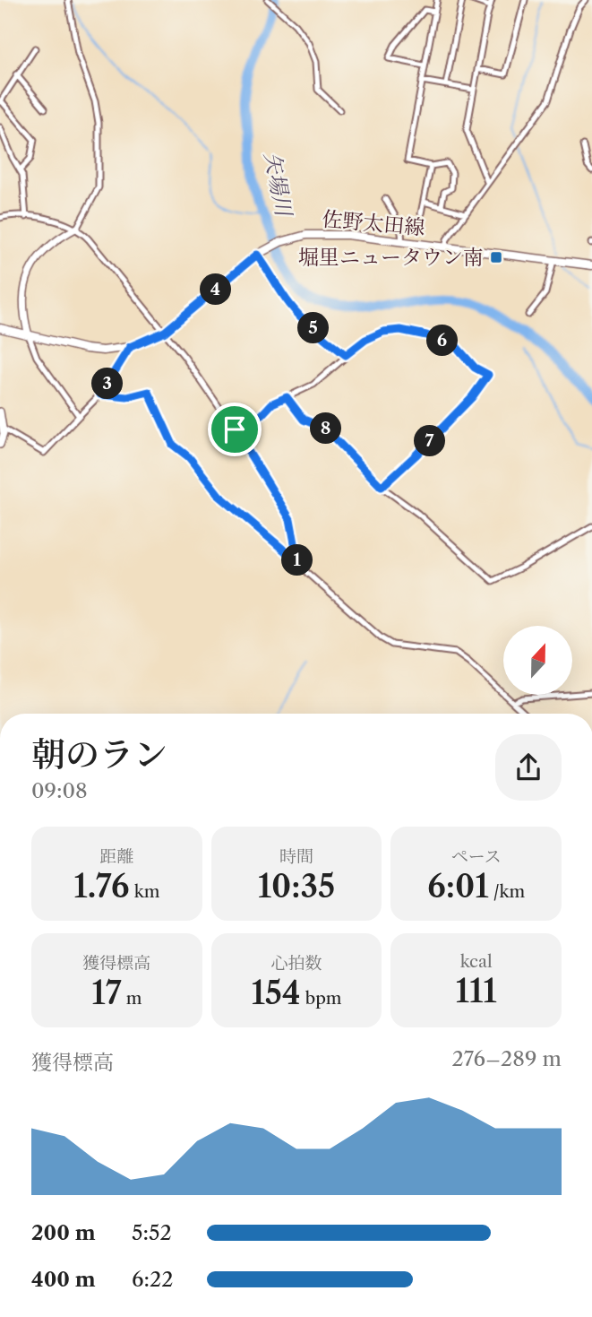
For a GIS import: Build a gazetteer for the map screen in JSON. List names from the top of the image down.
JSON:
{
  "streets": {
    "main road": ["佐野太田線"]
  },
  "water": ["矢場川"],
  "places": {
    "transit": ["堀里ニュータウン南"]
  },
  "north": "top",
  "page": {
    "pins": [
      "4",
      "5",
      "6",
      "3",
      "8",
      "7",
      "1"
    ],
    "heading": ["朝のラン", "09:08"],
    "stats": [
      ["距離", "1.76 km"],
      ["時間", "10:35"],
      ["ペース", "6:01 /km"],
      ["獲得標高", "17 m"],
      ["心拍数", "154 bpm"],
      ["kcal", "111"]
    ],
    "chart": ["獲得標高", "276–289 m"],
    "list": [
      {
        "name": "200 m",
        "note": "5:52"
      },
      {
        "name": "400 m",
        "note": "6:22"
      }
    ]
  }
}
